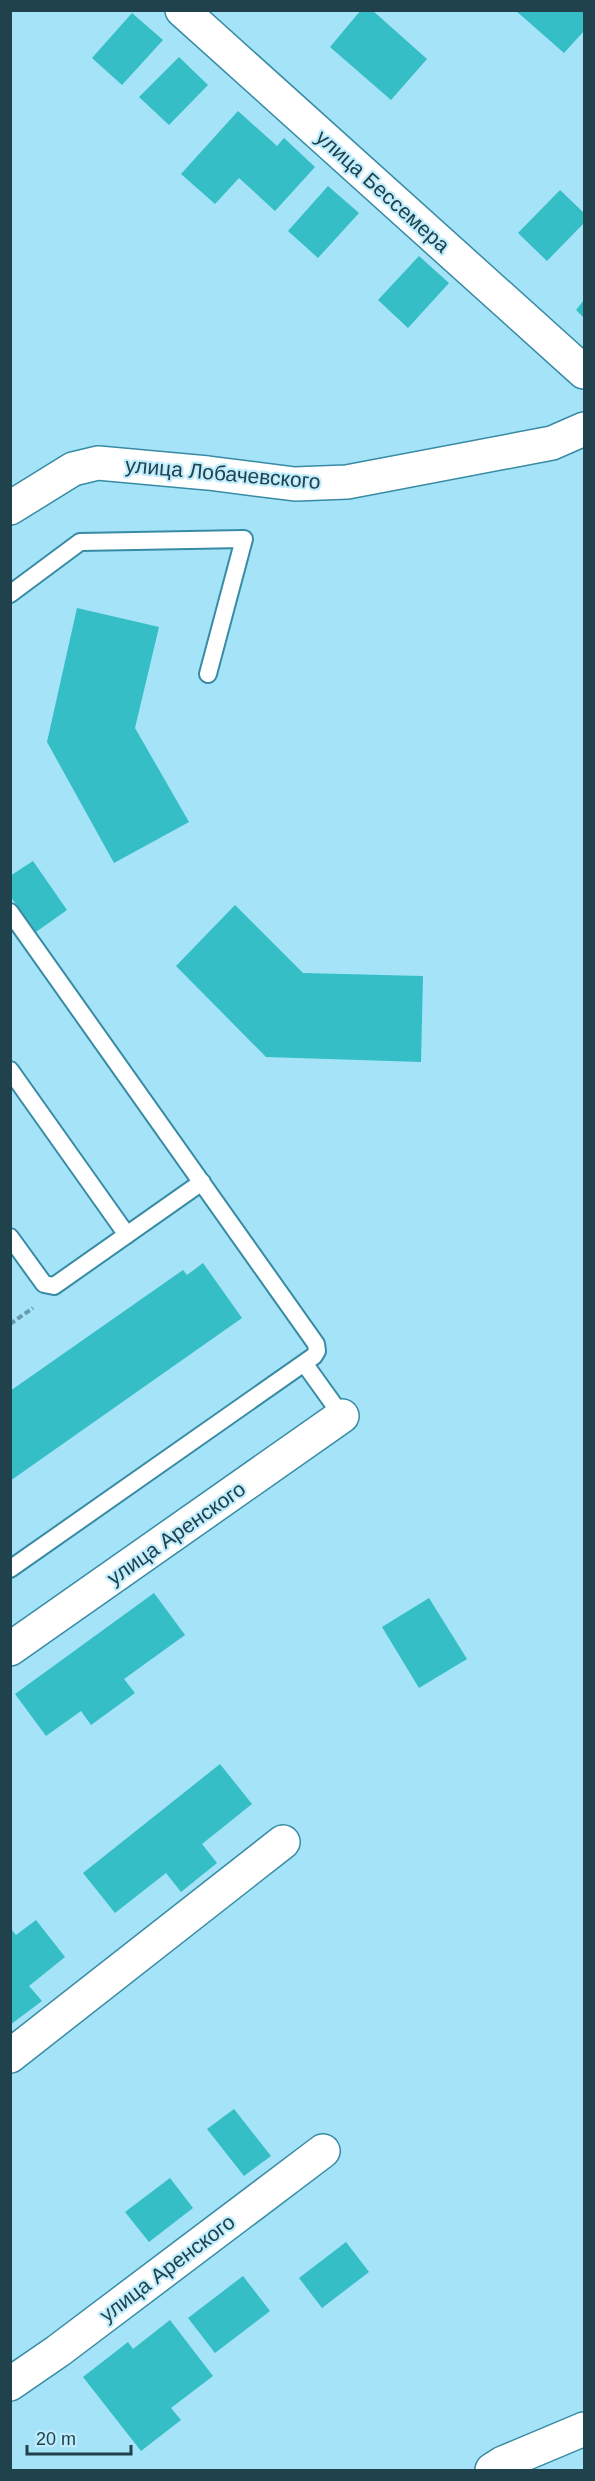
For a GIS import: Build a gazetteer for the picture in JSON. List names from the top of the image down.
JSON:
{
  "streets": {
    "street": ["улица Бессемера", "улица Лобачевского", "улица Аренского"]
  },
  "scale_bar": "20 m"
}
